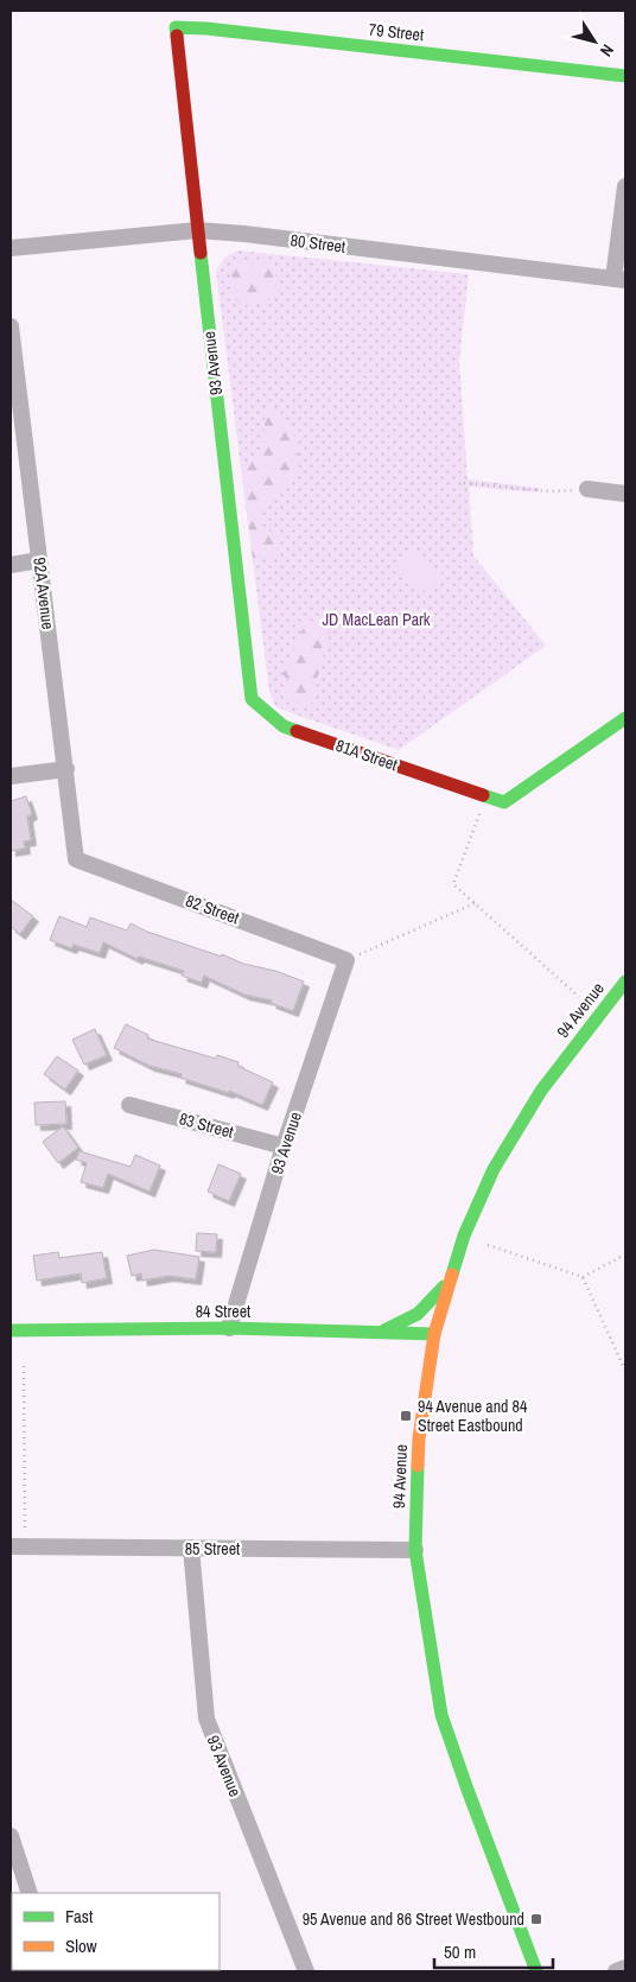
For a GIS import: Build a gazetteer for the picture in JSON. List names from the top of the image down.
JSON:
{
  "streets": {
    "street": [
      "79 Street",
      "80 Street",
      "93 Avenue",
      "92A Avenue",
      "81A Street",
      "82 Street",
      "94 Avenue",
      "83 Street",
      "84 Street",
      "85 Street"
    ]
  },
  "crossings": [
    ["79 Street", "93 Avenue"],
    ["80 Street", "93 Avenue"],
    ["93 Avenue", "81A Street"],
    ["93 Avenue", "82 Street"],
    ["93 Avenue", "83 Street"],
    ["93 Avenue", "84 Street"],
    ["93 Avenue", "85 Street"],
    ["92A Avenue", "82 Street"],
    ["94 Avenue", "84 Street"],
    ["94 Avenue", "85 Street"]
  ],
  "parks": ["JD MacLean Park"],
  "places": {
    "transit": ["94 Avenue and 84 Street Eastbound", "95 Avenue and 86 Street Westbound"]
  },
  "legend": ["Fast", "Slow"],
  "scale_bar": "50 m",
  "north": "bottom right"
}
